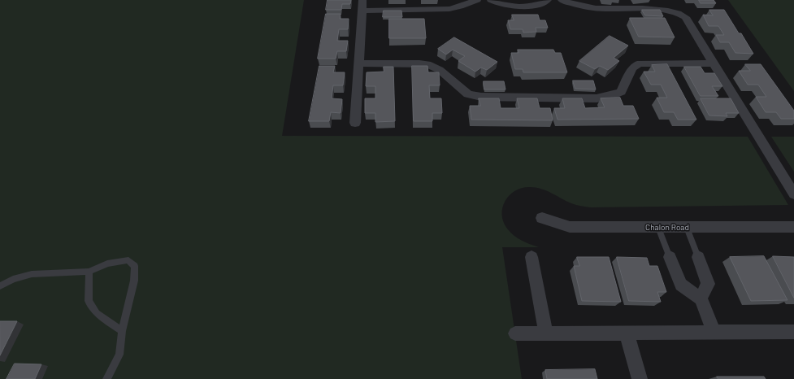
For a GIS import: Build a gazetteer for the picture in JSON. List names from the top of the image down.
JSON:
{
  "streets": {
    "street": ["Chalon Road"]
  }
}
